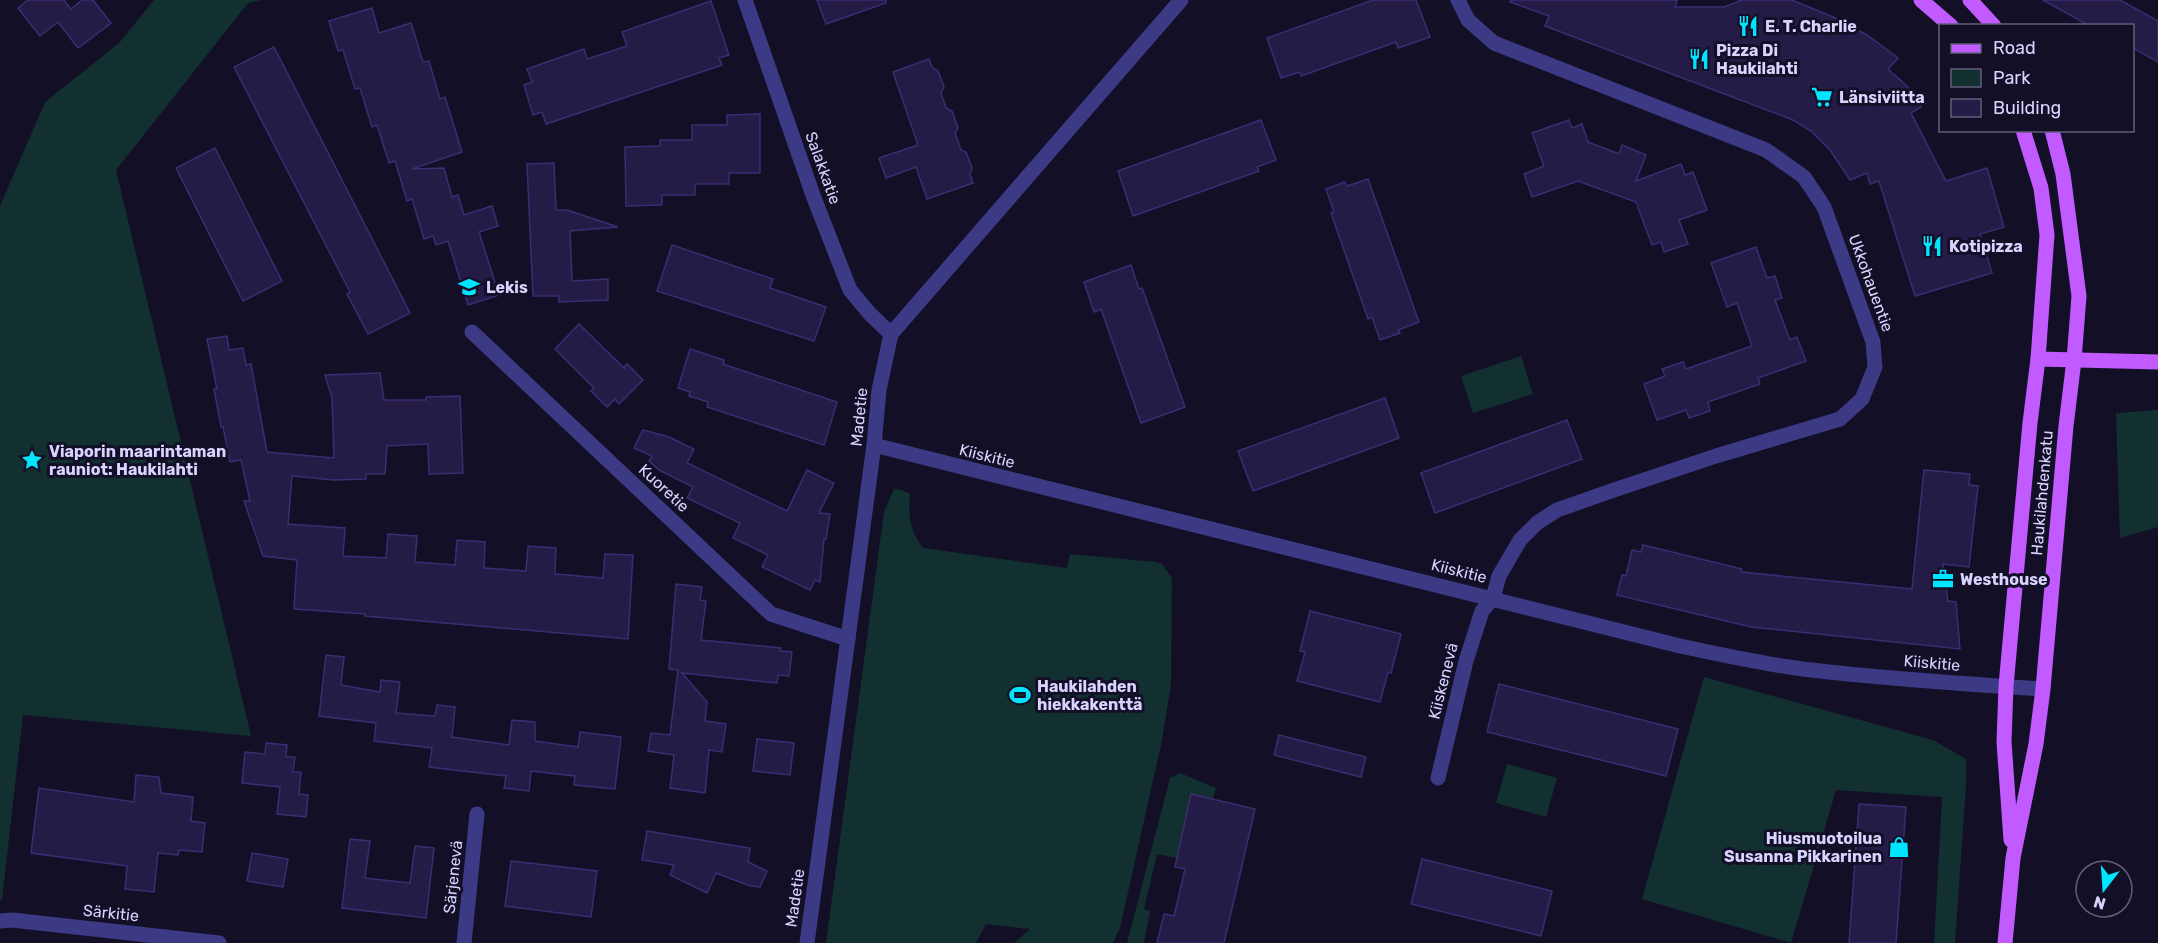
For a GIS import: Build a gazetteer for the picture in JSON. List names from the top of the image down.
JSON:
{
  "streets": {
    "main road": ["Haukilahdenkatu"],
    "street": [
      "Salakkatie",
      "Ukkohauentie",
      "Madetie",
      "Kiiskitie",
      "Kuoretie",
      "Kiiskenevä",
      "Särjenevä",
      "Särkitie"
    ]
  },
  "crossings": [
    ["Salakkatie", "Madetie"],
    ["Ukkohauentie", "Kiiskitie"],
    ["Ukkohauentie", "Kiiskenevä"],
    ["Madetie", "Kiiskitie"],
    ["Madetie", "Kuoretie"],
    ["Kiiskitie", "Haukilahdenkatu"],
    ["Kiiskitie", "Kiiskenevä"]
  ],
  "places": {
    "restaurant": ["E. T. Charlie", "Pizza Di Haukilahti", "Kotipizza"],
    "supermarket": ["Länsiviitta"],
    "school or university": ["Lekis"],
    "place": ["Viaporin maarintaman rauniot: Haukilahti"],
    "office": ["Westhouse"],
    "sports": ["Haukilahden hiekkakenttä"],
    "shop": ["Hiusmuotoilua Susanna Pikkarinen"]
  },
  "legend": ["Road", "Park", "Building"],
  "north": "bottom"
}
